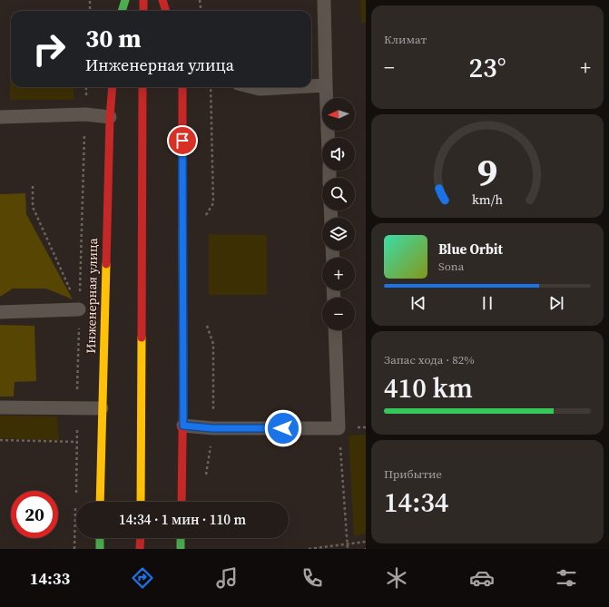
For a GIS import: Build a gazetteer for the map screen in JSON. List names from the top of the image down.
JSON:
{
  "streets": {
    "street": ["Инженерная улица"]
  },
  "north": "left",
  "page": {
    "tile": [
      "Климат",
      ["Запас хода · 82%", "410 km"],
      ["Прибытие", "14:34"]
    ],
    "turn": ["30 m", "Инженерная улица"],
    "heat": ["−", "23°", "+"],
    "map_buttons": ["+", "−"],
    "song": ["Blue Orbit", "Sona"],
    "limit": "20",
    "trip": "14:34 · 1 мин · 110 m",
    "tabs": "14:33",
    "gauge": ["9", "km/h"]
  }
}
